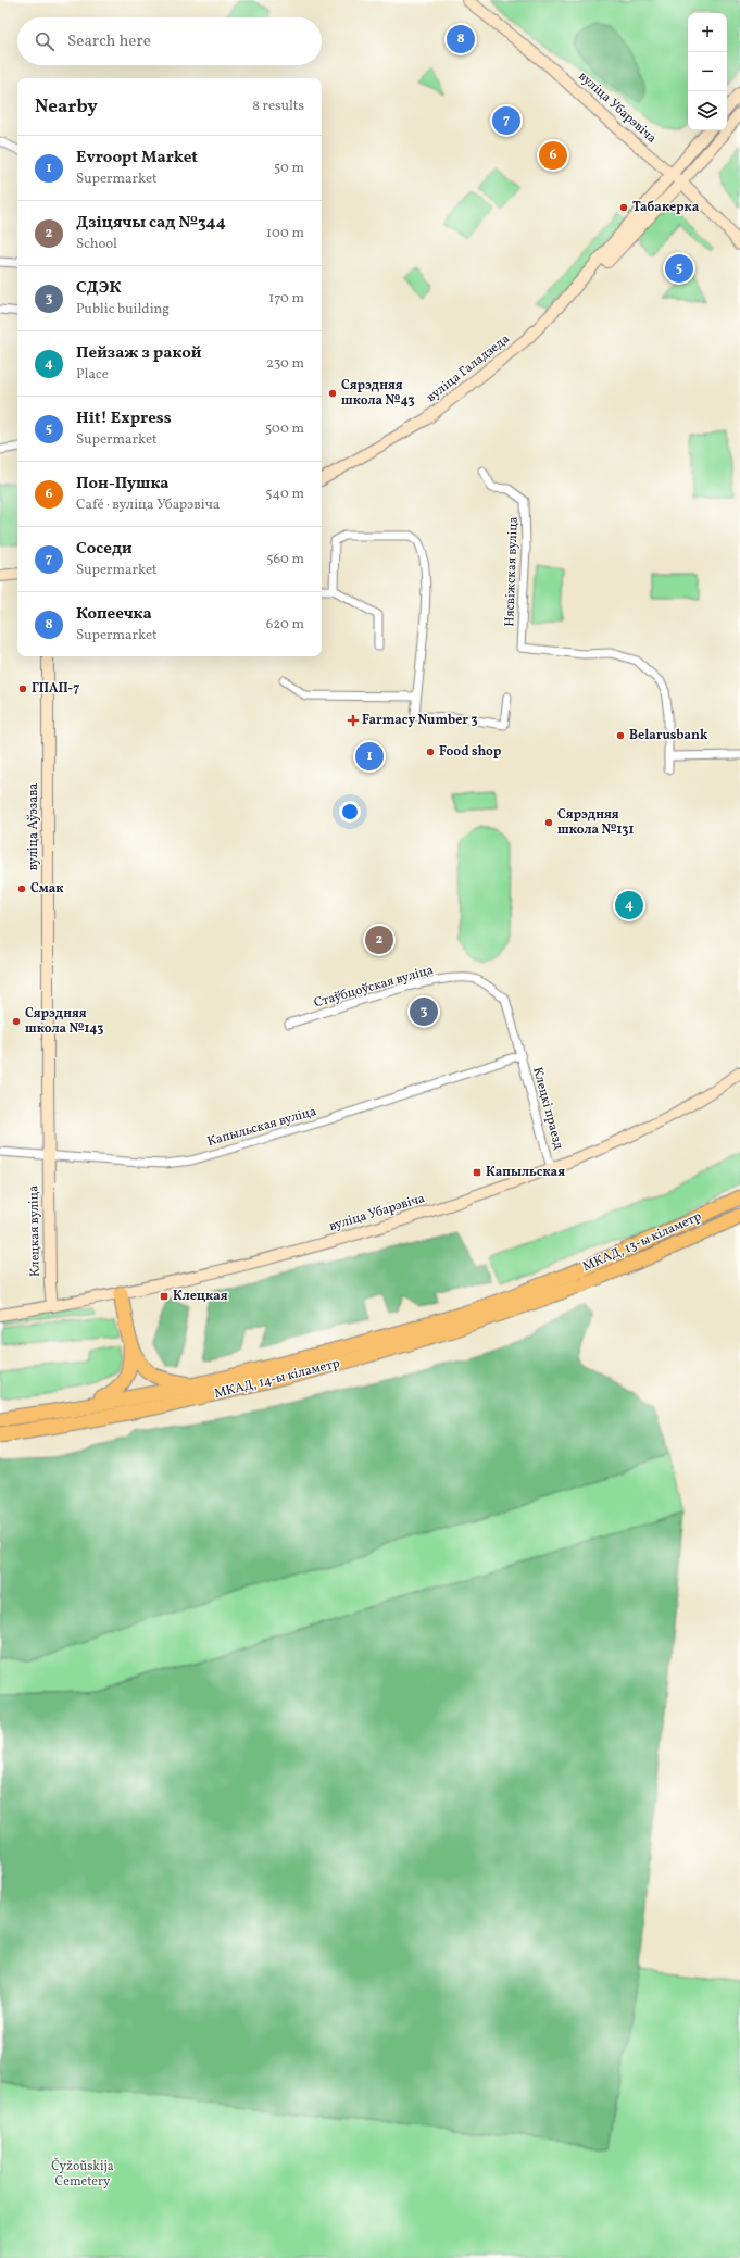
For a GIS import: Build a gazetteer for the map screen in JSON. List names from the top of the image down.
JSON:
{
  "streets": {
    "highway": ["МКАД, 13-ы кіламетр", "МКАД, 14-ы кіламетр"],
    "main road": [
      "вуліца Убарэвіча",
      "вуліца Галадзеда",
      "вуліца Аўэзава",
      "Клецкая вуліца"
    ],
    "street": [
      "Нясвіжская вуліца",
      "Стаўбцоўская вуліца",
      "Клецкі праезд",
      "Капыльская вуліца"
    ]
  },
  "crossings": [
    ["вуліца Убарэвіча", "вуліца Галадзеда"],
    ["вуліца Убарэвіча", "Клецкі праезд"],
    ["вуліца Убарэвіча", "Клецкая вуліца"],
    ["вуліца Аўэзава", "Капыльская вуліца"],
    ["вуліца Аўэзава", "Клецкая вуліца"],
    ["Стаўбцоўская вуліца", "Клецкі праезд"],
    ["Стаўбцоўская вуліца", "Капыльская вуліца"],
    ["Клецкі праезд", "Капыльская вуліца"],
    ["Капыльская вуліца", "Клецкая вуліца"],
    ["МКАД, 13-ы кіламетр", "МКАД, 14-ы кіламетр"]
  ],
  "parks": ["Čyžoŭskija Cemetery"],
  "places": {
    "other": [
      "Табакерка",
      "Сярэдняя школа №43",
      "ГПАП-7",
      "Belarusbank",
      "Food shop",
      "Сярэдняя школа №131",
      "Смак",
      "Сярэдняя школа №143"
    ],
    "health": ["Farmacy Number 3"],
    "transit": ["Капыльская", "Клецкая"]
  },
  "page": {
    "map_buttons": ["+", "−"],
    "search": "Search here",
    "pins": [
      "8",
      "7",
      "6",
      "5",
      "1",
      "4",
      "2",
      "3"
    ],
    "heading": ["Nearby", "8 results"],
    "list": [
      {
        "mark": "1",
        "name": "Evroopt Market",
        "note": "Supermarket",
        "value": "50 m"
      },
      {
        "mark": "2",
        "name": "Дзіцячы сад №344",
        "note": "School",
        "value": "100 m"
      },
      {
        "mark": "3",
        "name": "СДЭК",
        "note": "Public building",
        "value": "170 m"
      },
      {
        "mark": "4",
        "name": "Пейзаж з ракой",
        "note": "Place",
        "value": "230 m"
      },
      {
        "mark": "5",
        "name": "Hit! Express",
        "note": "Supermarket",
        "value": "500 m"
      },
      {
        "mark": "6",
        "name": "Пон-Пушка",
        "note": "Café · вуліца Убарэвіча",
        "value": "540 m"
      },
      {
        "mark": "7",
        "name": "Соседи",
        "note": "Supermarket",
        "value": "560 m"
      },
      {
        "mark": "8",
        "name": "Копеечка",
        "note": "Supermarket",
        "value": "620 m"
      }
    ]
  }
}
